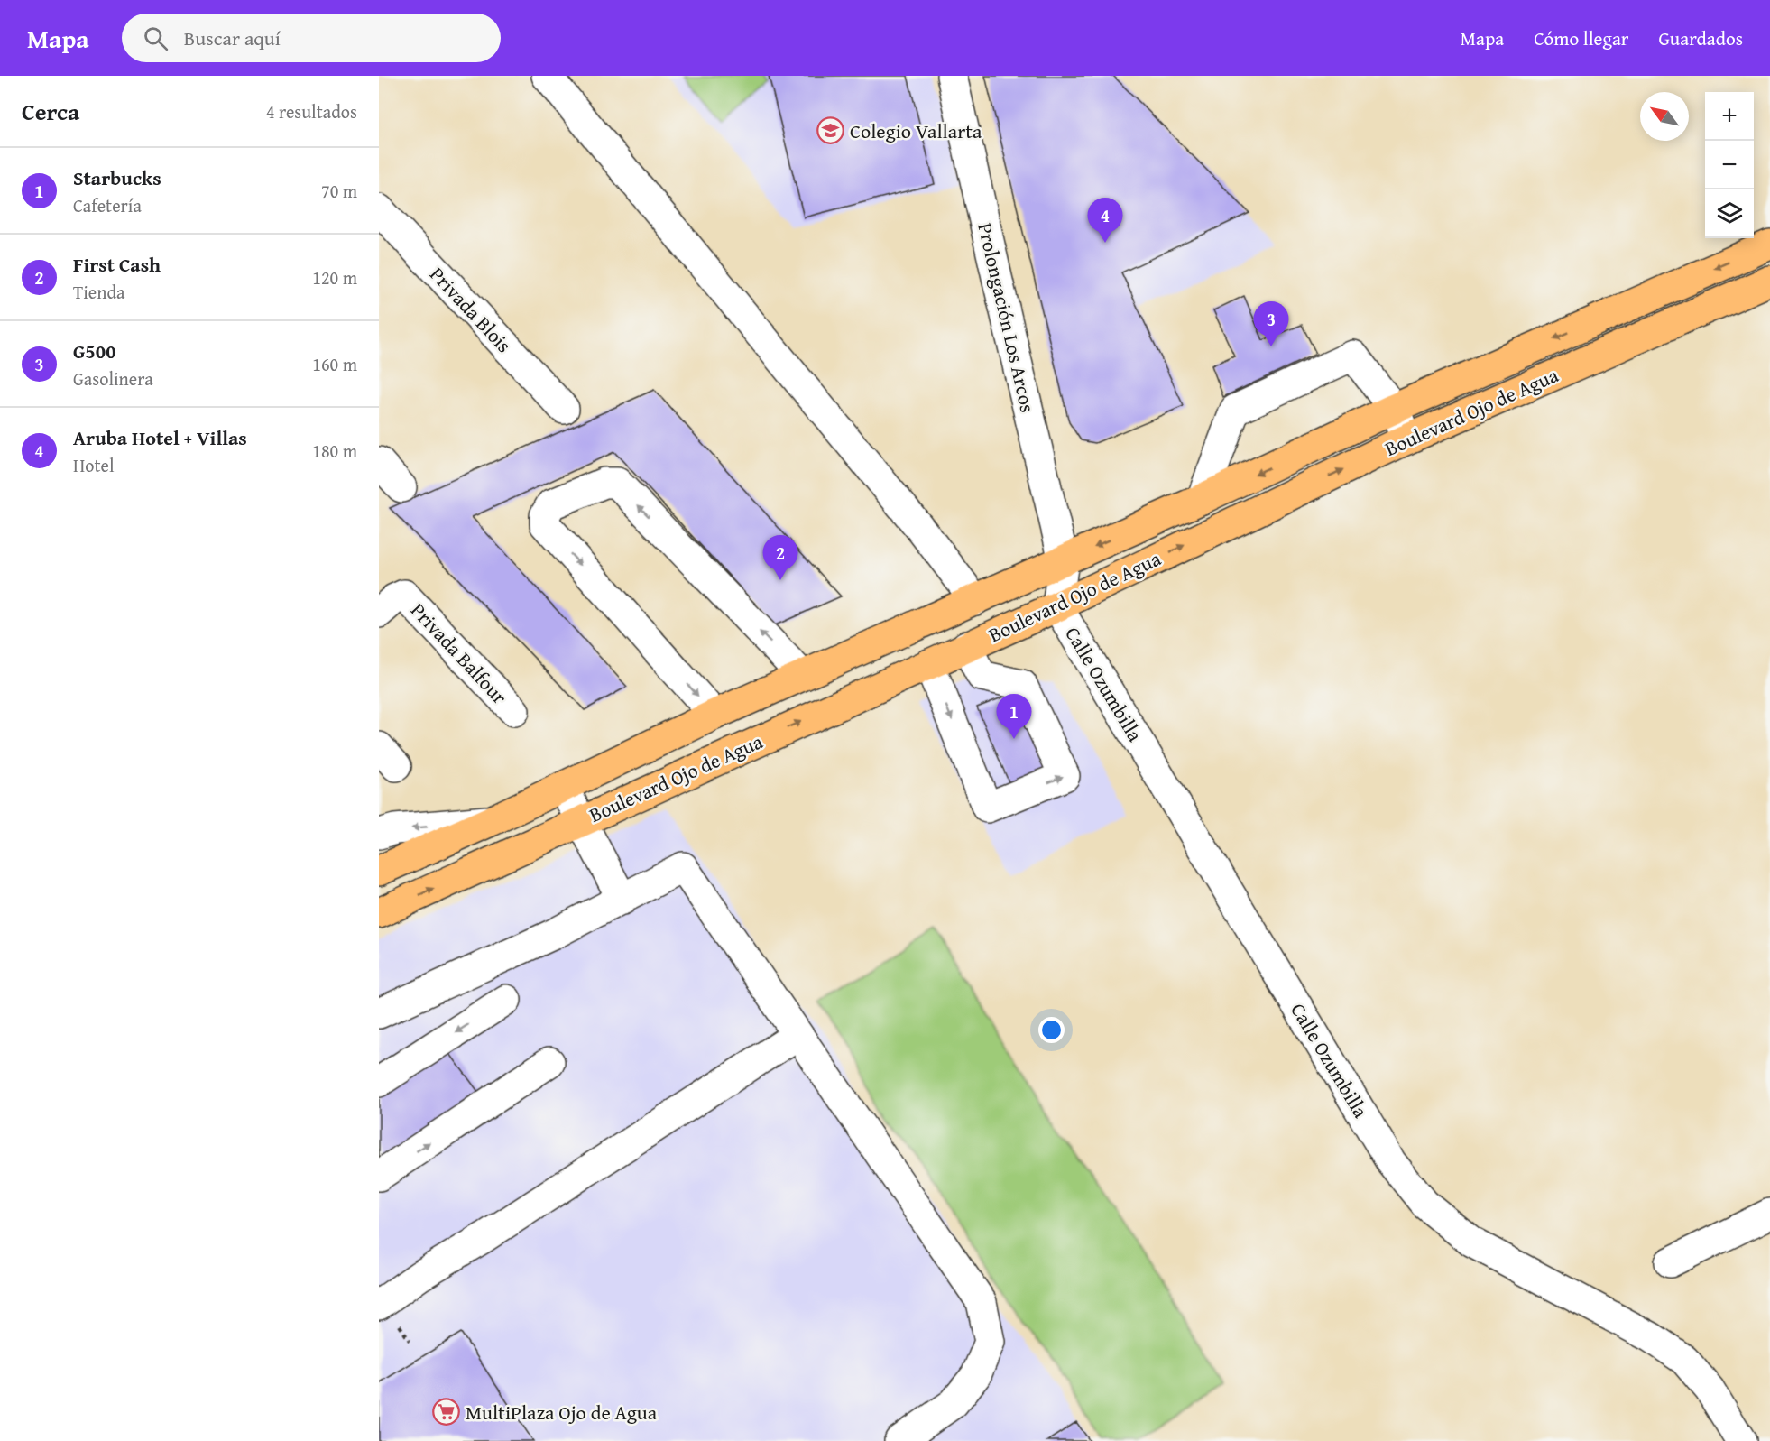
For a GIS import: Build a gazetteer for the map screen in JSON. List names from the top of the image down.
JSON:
{
  "streets": {
    "main road": ["Boulevard Ojo de Agua"],
    "street": [
      "Privada Blois",
      "Prolongación Los Arcos",
      "Privada Balfour",
      "Calle Ozumbilla"
    ]
  },
  "crossings": [
    ["Prolongación Los Arcos", "Boulevard Ojo de Agua"],
    ["Prolongación Los Arcos", "Calle Ozumbilla"],
    ["Boulevard Ojo de Agua", "Calle Ozumbilla"]
  ],
  "places": {
    "school or university": ["Colegio Vallarta"],
    "supermarket": ["MultiPlaza Ojo de Agua"]
  },
  "north": "top left",
  "page": {
    "header": "Mapa",
    "search": "Buscar aquí",
    "nav": ["Mapa", "Cómo llegar", "Guardados"],
    "heading": ["Cerca", "4 resultados"],
    "map_buttons": ["+", "−"],
    "list": [
      {
        "mark": "1",
        "name": "Starbucks",
        "note": "Cafetería",
        "value": "70 m"
      },
      {
        "mark": "2",
        "name": "First Cash",
        "note": "Tienda",
        "value": "120 m"
      },
      {
        "mark": "3",
        "name": "G500",
        "note": "Gasolinera",
        "value": "160 m"
      },
      {
        "mark": "4",
        "name": "Aruba Hotel + Villas",
        "note": "Hotel",
        "value": "180 m"
      }
    ],
    "pins": [
      "4",
      "3",
      "2",
      "1"
    ]
  }
}
